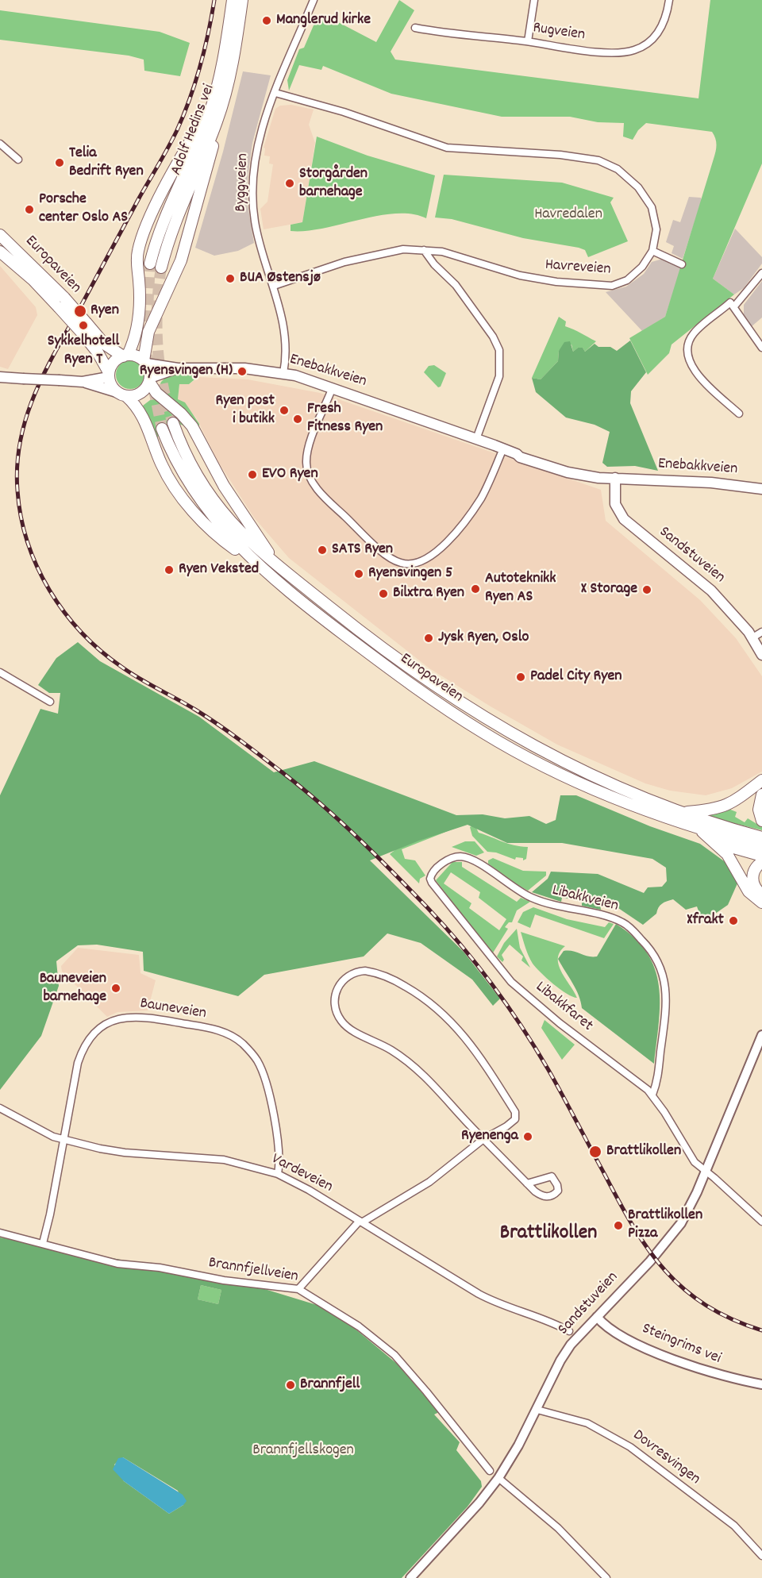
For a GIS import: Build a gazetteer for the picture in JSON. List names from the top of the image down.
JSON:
{
  "streets": {
    "highway": ["Adolf Hedins vei", "Europaveien"],
    "main road": ["Enebakkveien", "Sandstuveien"],
    "street": [
      "Rugveien",
      "Byggveien",
      "Havreveien",
      "Libakkveien",
      "Libakkfaret",
      "Bauneveien",
      "Vardeveien",
      "Brannfjellveien",
      "Steingrims vei",
      "Dovresvingen"
    ]
  },
  "crossings": [
    ["Byggveien", "Havreveien"],
    ["Byggveien", "Enebakkveien"],
    ["Europaveien", "Enebakkveien"],
    ["Enebakkveien", "Sandstuveien"],
    ["Sandstuveien", "Libakkfaret"],
    ["Sandstuveien", "Steingrims vei"],
    ["Sandstuveien", "Dovresvingen"],
    ["Libakkveien", "Libakkfaret"],
    ["Bauneveien", "Vardeveien"],
    ["Bauneveien", "Brannfjellveien"]
  ],
  "districts": ["Brattlikollen"],
  "parks": ["Havredalen", "Brannfjellskogen"],
  "places": [
    "Manglerud kirke",
    "Telia Bedrift Ryen",
    "Storgården barnehage",
    "Porsche center Oslo AS",
    "BUA Østensjø",
    "Ryen",
    "Sykkelhotell Ryen T",
    "Ryensvingen (H)",
    "Ryen post i butikk",
    "Fresh Fitness Ryen",
    "EVO Ryen",
    "SATS Ryen",
    "Ryen Veksted",
    "Ryensvingen 5",
    "Autoteknikk Ryen AS",
    "X Storage",
    "Bilxtra Ryen",
    "Jysk Ryen, Oslo",
    "Padel City Ryen",
    "Xfrakt",
    "Bauneveien barnehage",
    "Ryenenga",
    "Brattlikollen",
    "Brattlikollen Pizza",
    "Brannfjell"
  ]
}
